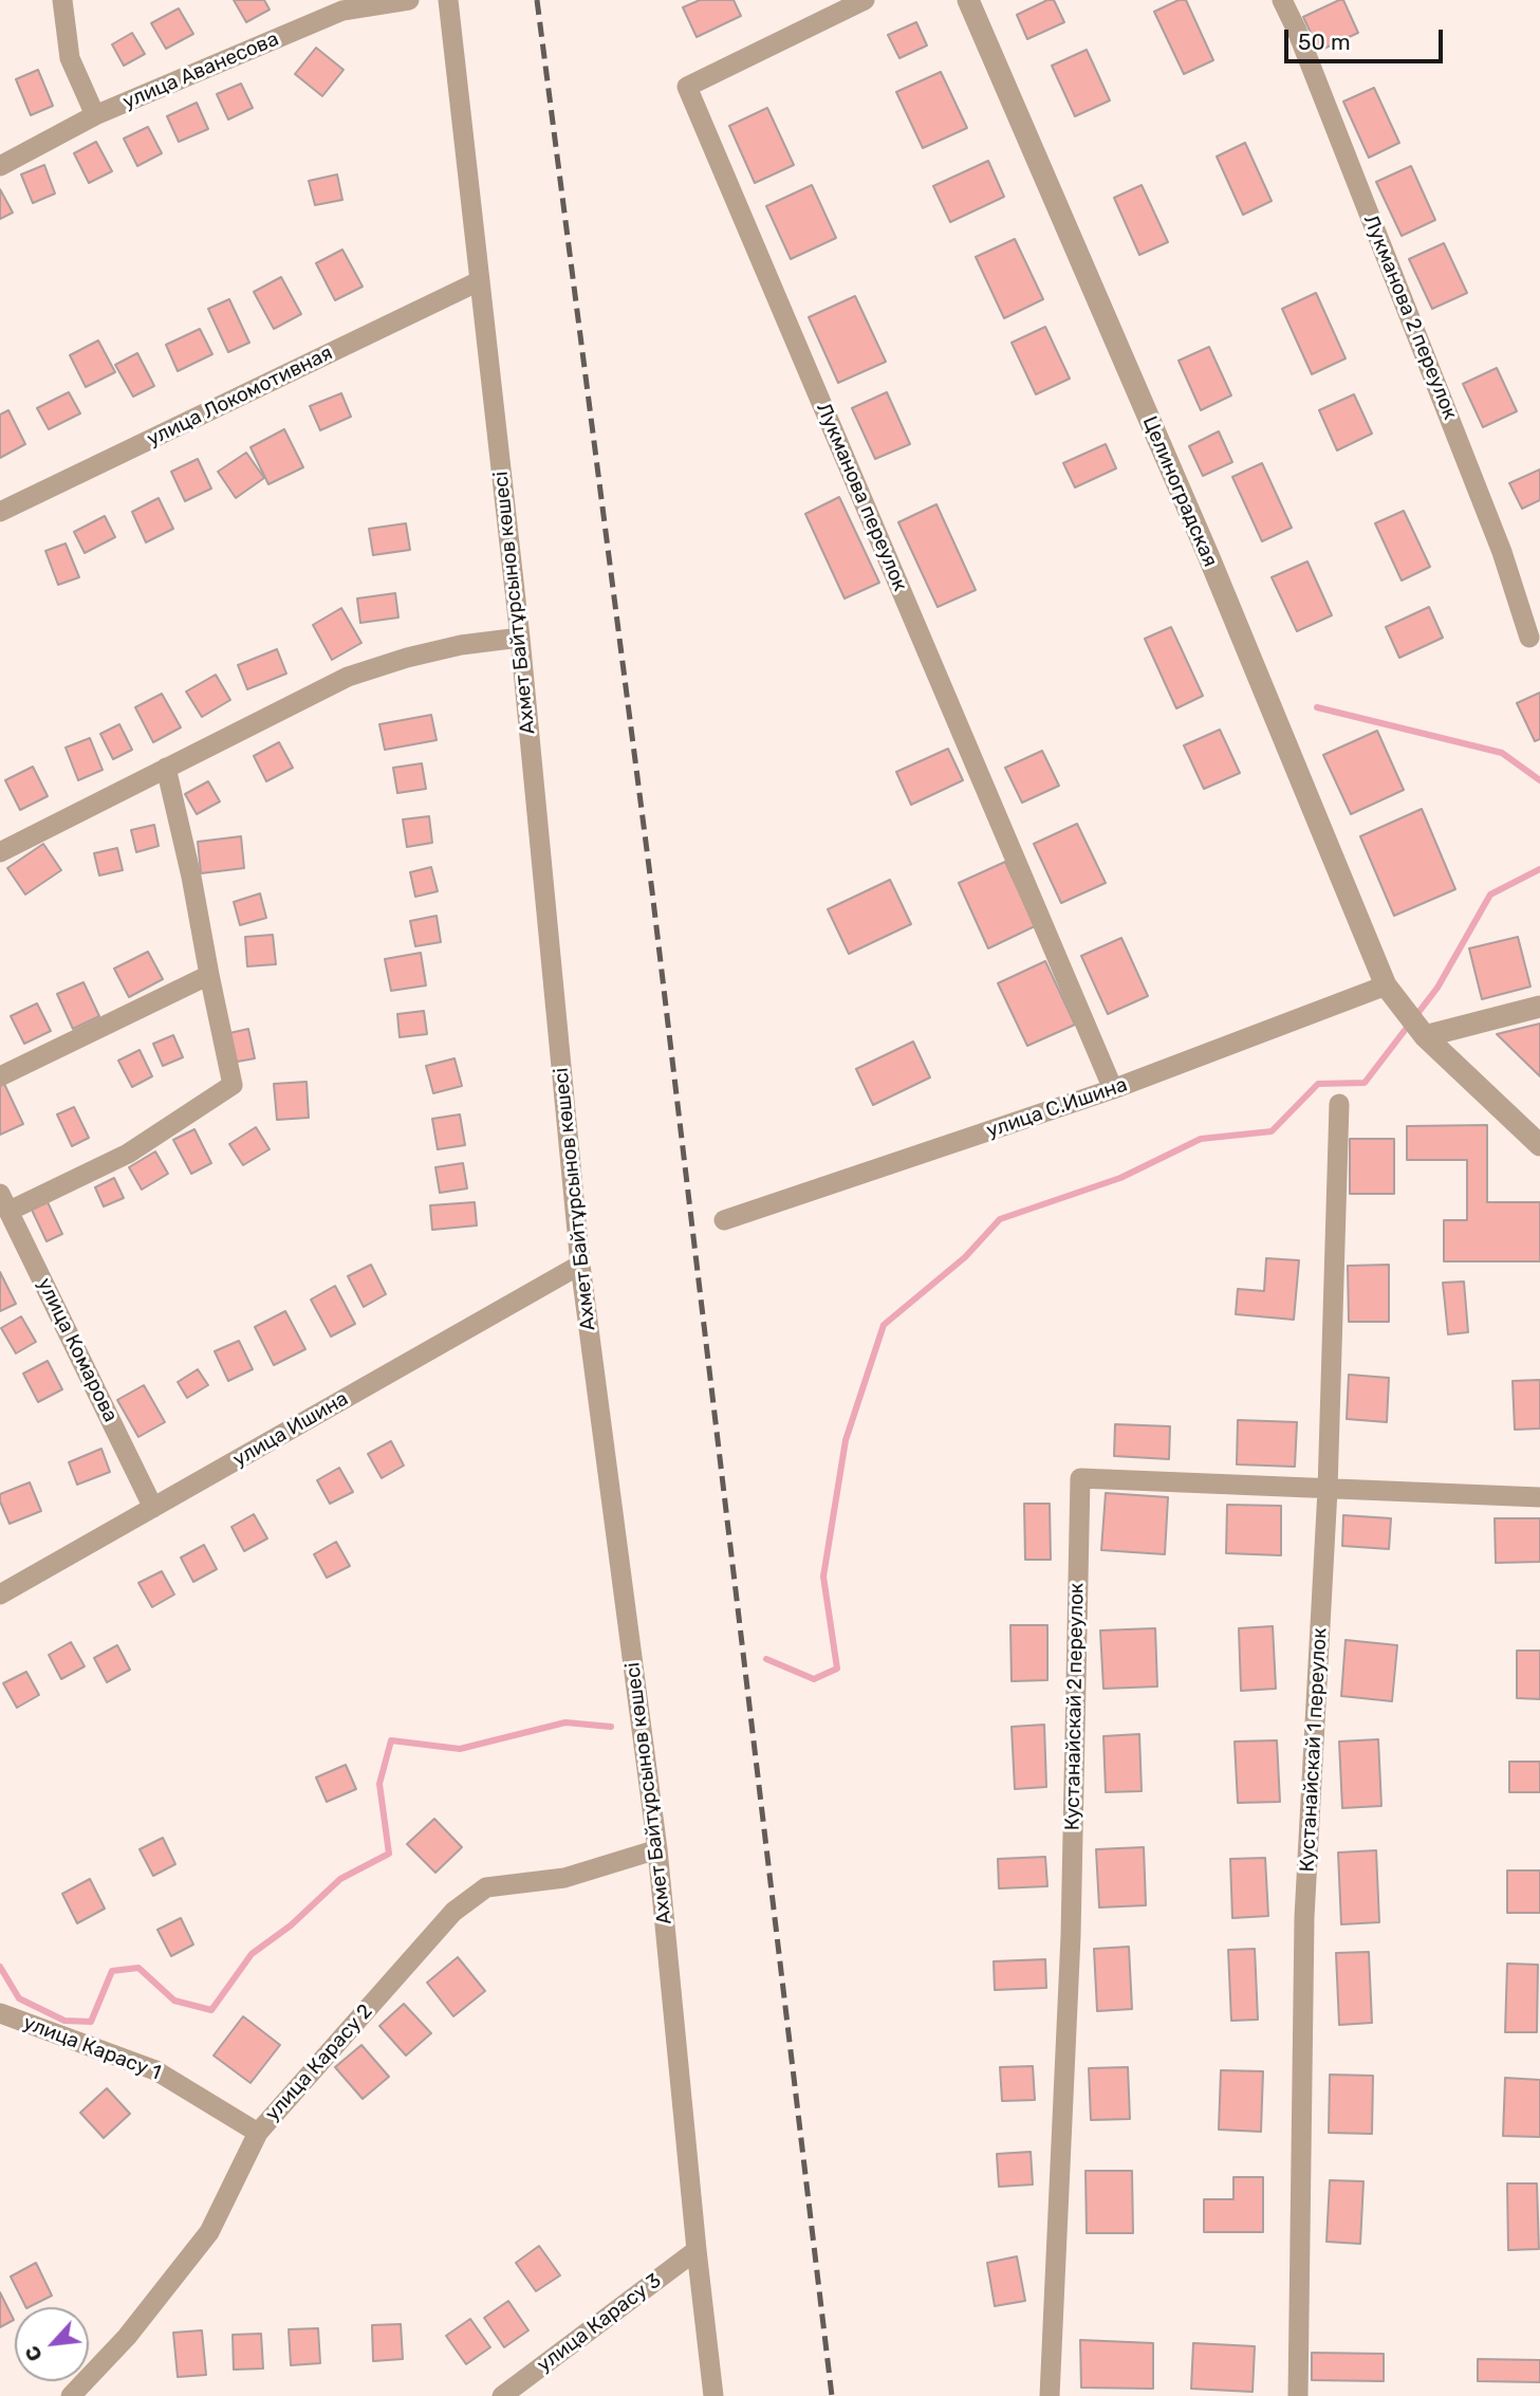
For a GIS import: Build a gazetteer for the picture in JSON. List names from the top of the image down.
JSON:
{
  "streets": {
    "street": [
      "улица Аванесова",
      "Лукманова 2 переулок",
      "улица Локомотивная",
      "Целиноградская",
      "Лукманова переулок",
      "Ахмет Байтұрсынов көшесі",
      "улица С.Ишина",
      "улица Комарова",
      "улица Ишина",
      "Кустанайскай 2 переулок",
      "Кустанайскай 1 переулок",
      "улица Карасу 1",
      "улица Карасу 2",
      "улица Карасу 3"
    ]
  },
  "crossings": [
    ["улица Локомотивная", "Ахмет Байтұрсынов көшесі"],
    ["Целиноградская", "улица С.Ишина"],
    ["Лукманова переулок", "улица С.Ишина"],
    ["Ахмет Байтұрсынов көшесі", "улица Ишина"],
    ["Ахмет Байтұрсынов көшесі", "улица Карасу 2"],
    ["Ахмет Байтұрсынов көшесі", "улица Карасу 3"],
    ["улица Комарова", "улица Ишина"],
    ["Кустанайскай 2 переулок", "Кустанайскай 1 переулок"],
    ["улица Карасу 1", "улица Карасу 2"]
  ],
  "scale_bar": "50 m",
  "north": "bottom left"
}
